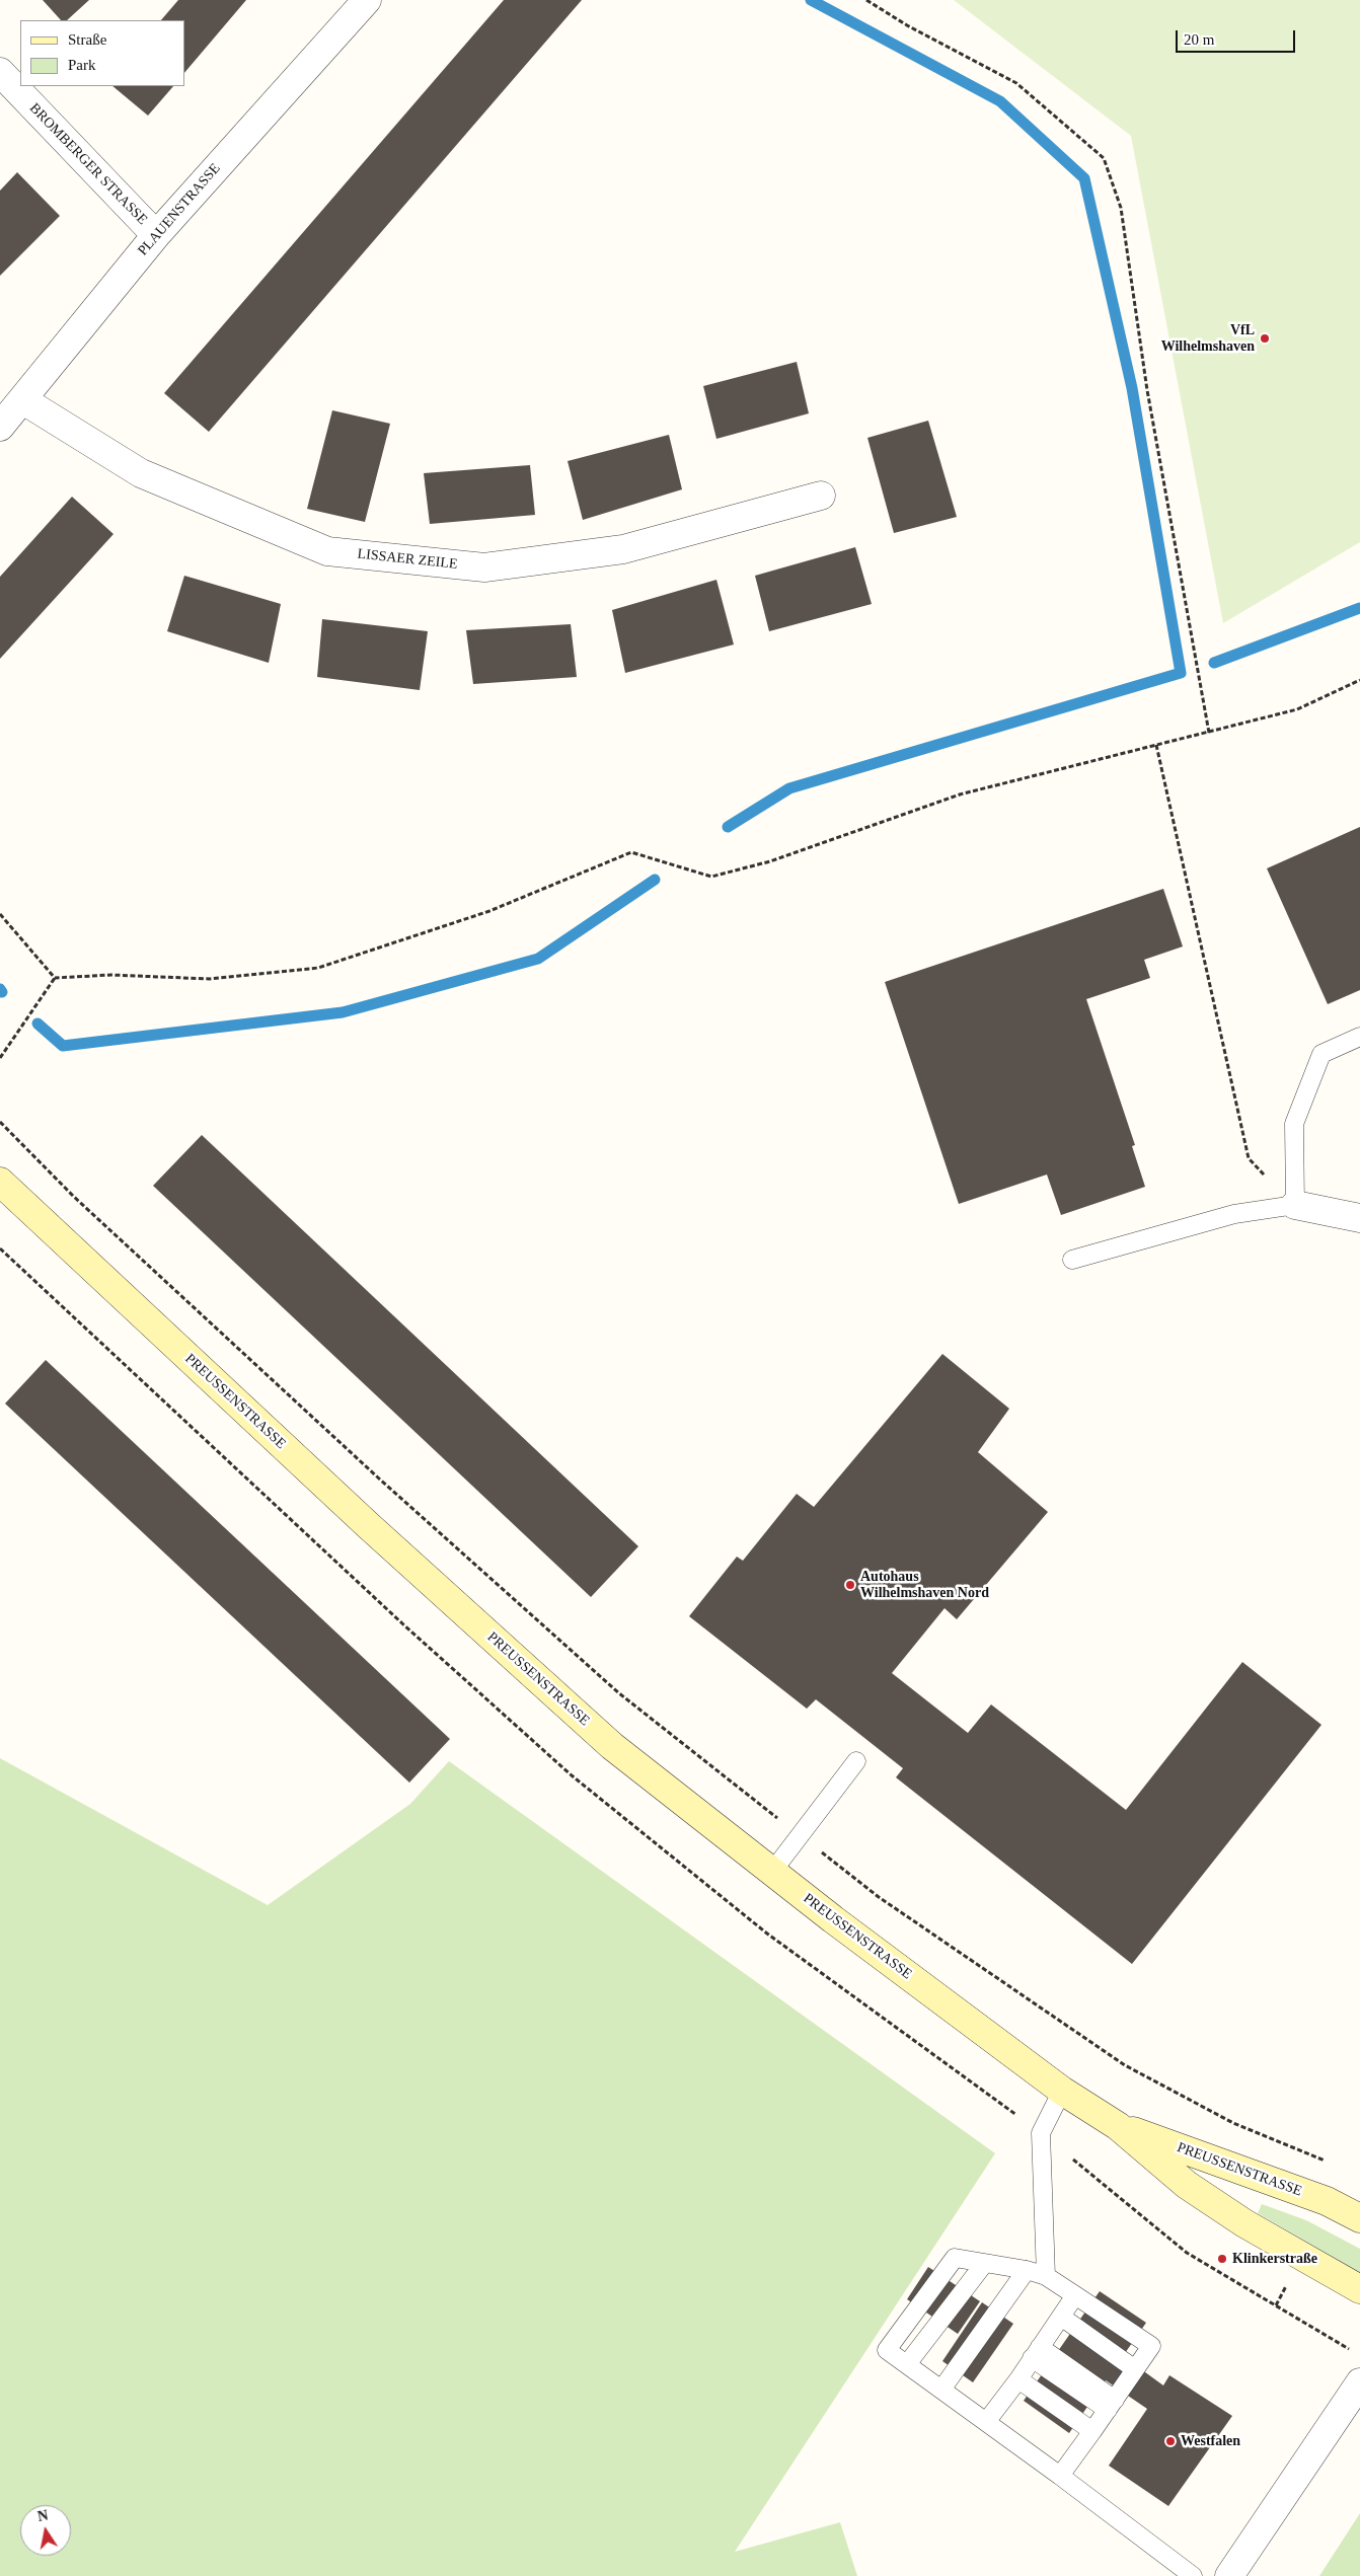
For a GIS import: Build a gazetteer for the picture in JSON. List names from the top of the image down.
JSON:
{
  "streets": {
    "main road": ["PREUSSENSTRASSE"],
    "street": ["BROMBERGER STRASSE", "PLAUENSTRASSE", "LISSAER ZEILE"]
  },
  "crossings": [
    ["BROMBERGER STRASSE", "PLAUENSTRASSE"],
    ["PLAUENSTRASSE", "LISSAER ZEILE"]
  ],
  "places": [
    "VfL Wilhelmshaven",
    "Autohaus Wilhelmshaven Nord",
    "Klinkerstraße",
    "Westfalen"
  ],
  "legend": ["Straße", "Park"],
  "scale_bar": "20 m",
  "north": "top"
}
